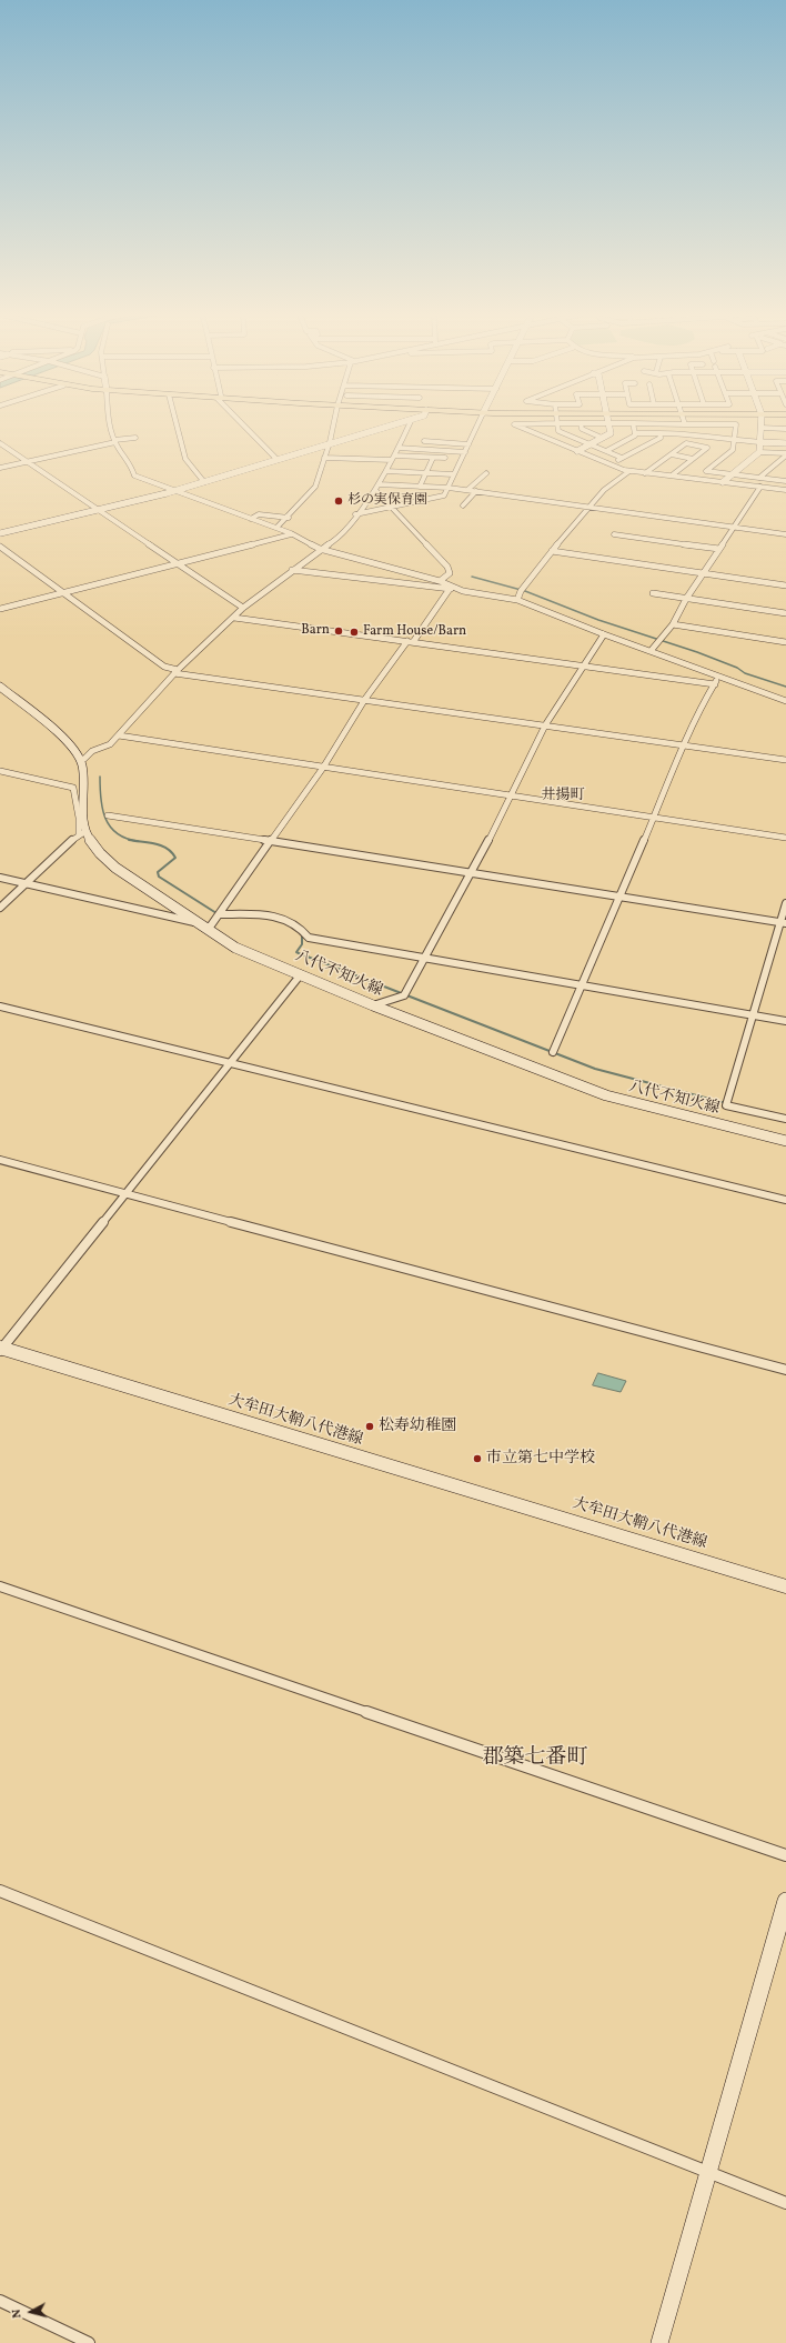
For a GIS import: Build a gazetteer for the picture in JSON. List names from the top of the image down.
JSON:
{
  "streets": {
    "main road": ["八代不知火線", "大牟田大鞘八代港線"]
  },
  "districts": ["井揚町", "郡築七番町"],
  "places": [
    "杉の実保育園",
    "Barn",
    "Farm House/Barn",
    "松寿幼稚園",
    "市立第七中学校"
  ],
  "north": "left"
}
